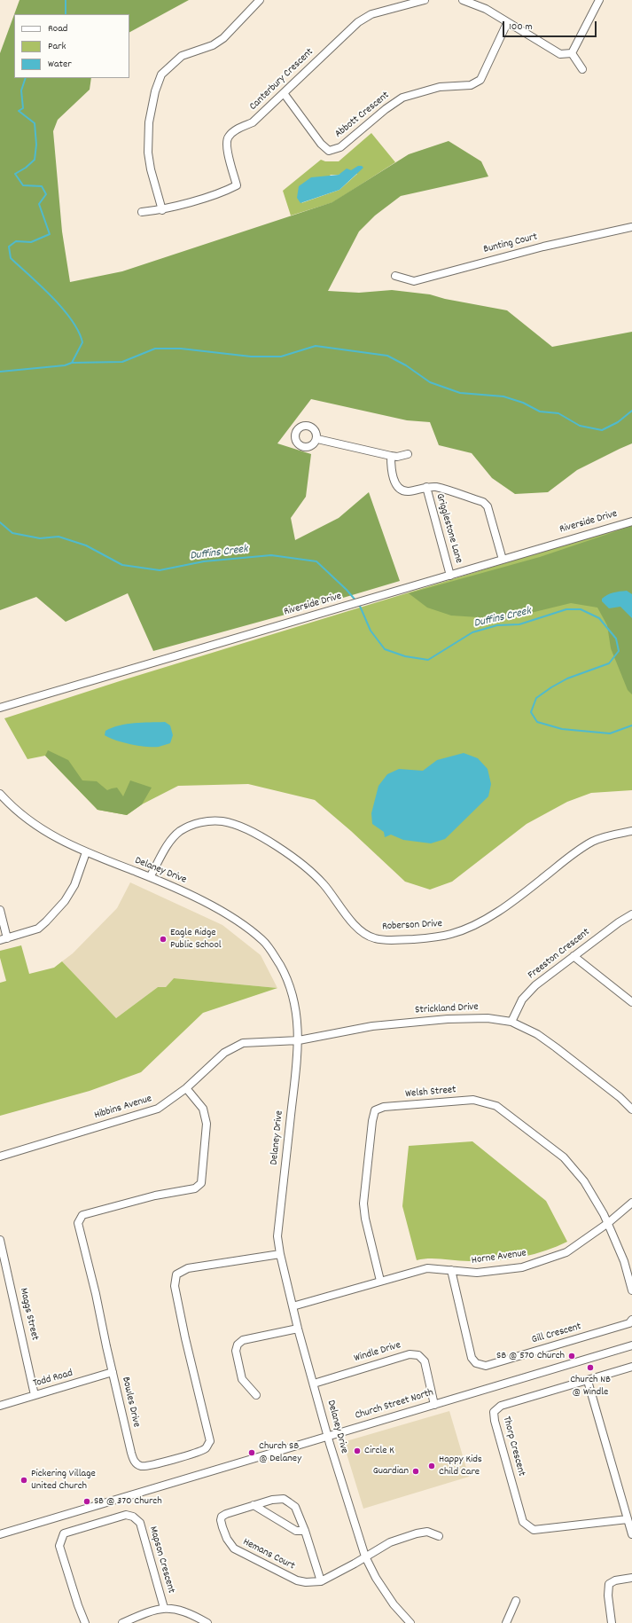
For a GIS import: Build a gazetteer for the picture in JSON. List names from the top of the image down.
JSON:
{
  "streets": {
    "street": [
      "Canterbury Crescent",
      "Abbott Crescent",
      "Bunting Court",
      "Riverside Drive",
      "Grigglestone Lane",
      "Delaney Drive",
      "Roberson Drive",
      "Freeston Crescent",
      "Strickland Drive",
      "Welsh Street",
      "Hibbins Avenue",
      "Horne Avenue",
      "Maggs Street",
      "Gill Crescent",
      "Windle Drive",
      "Todd Road",
      "Bowles Drive",
      "Church Street North",
      "Thorp Crescent",
      "Hemans Court",
      "Mapson Crescent"
    ]
  },
  "crossings": [
    ["Canterbury Crescent", "Abbott Crescent"],
    ["Riverside Drive", "Grigglestone Lane"],
    ["Delaney Drive", "Roberson Drive"],
    ["Delaney Drive", "Strickland Drive"],
    ["Delaney Drive", "Hibbins Avenue"],
    ["Delaney Drive", "Horne Avenue"],
    ["Delaney Drive", "Windle Drive"],
    ["Delaney Drive", "Bowles Drive"],
    ["Delaney Drive", "Church Street North"],
    ["Delaney Drive", "Hemans Court"],
    ["Freeston Crescent", "Strickland Drive"],
    ["Strickland Drive", "Hibbins Avenue"],
    ["Welsh Street", "Horne Avenue"],
    ["Hibbins Avenue", "Bowles Drive"],
    ["Horne Avenue", "Gill Crescent"],
    ["Maggs Street", "Todd Road"],
    ["Windle Drive", "Church Street North"],
    ["Todd Road", "Bowles Drive"]
  ],
  "water": ["Duffins Creek"],
  "places": [
    "Eagle Ridge Public School",
    "SB @ 570 Church",
    "Church NB @ Windle",
    "Circle K",
    "Church SB @ Delaney",
    "Happy Kids Child Care",
    "Guardian",
    "Pickering Village United Church",
    "SB @ 370 Church"
  ],
  "legend": ["Road", "Park", "Water"],
  "scale_bar": "100 m"
}
